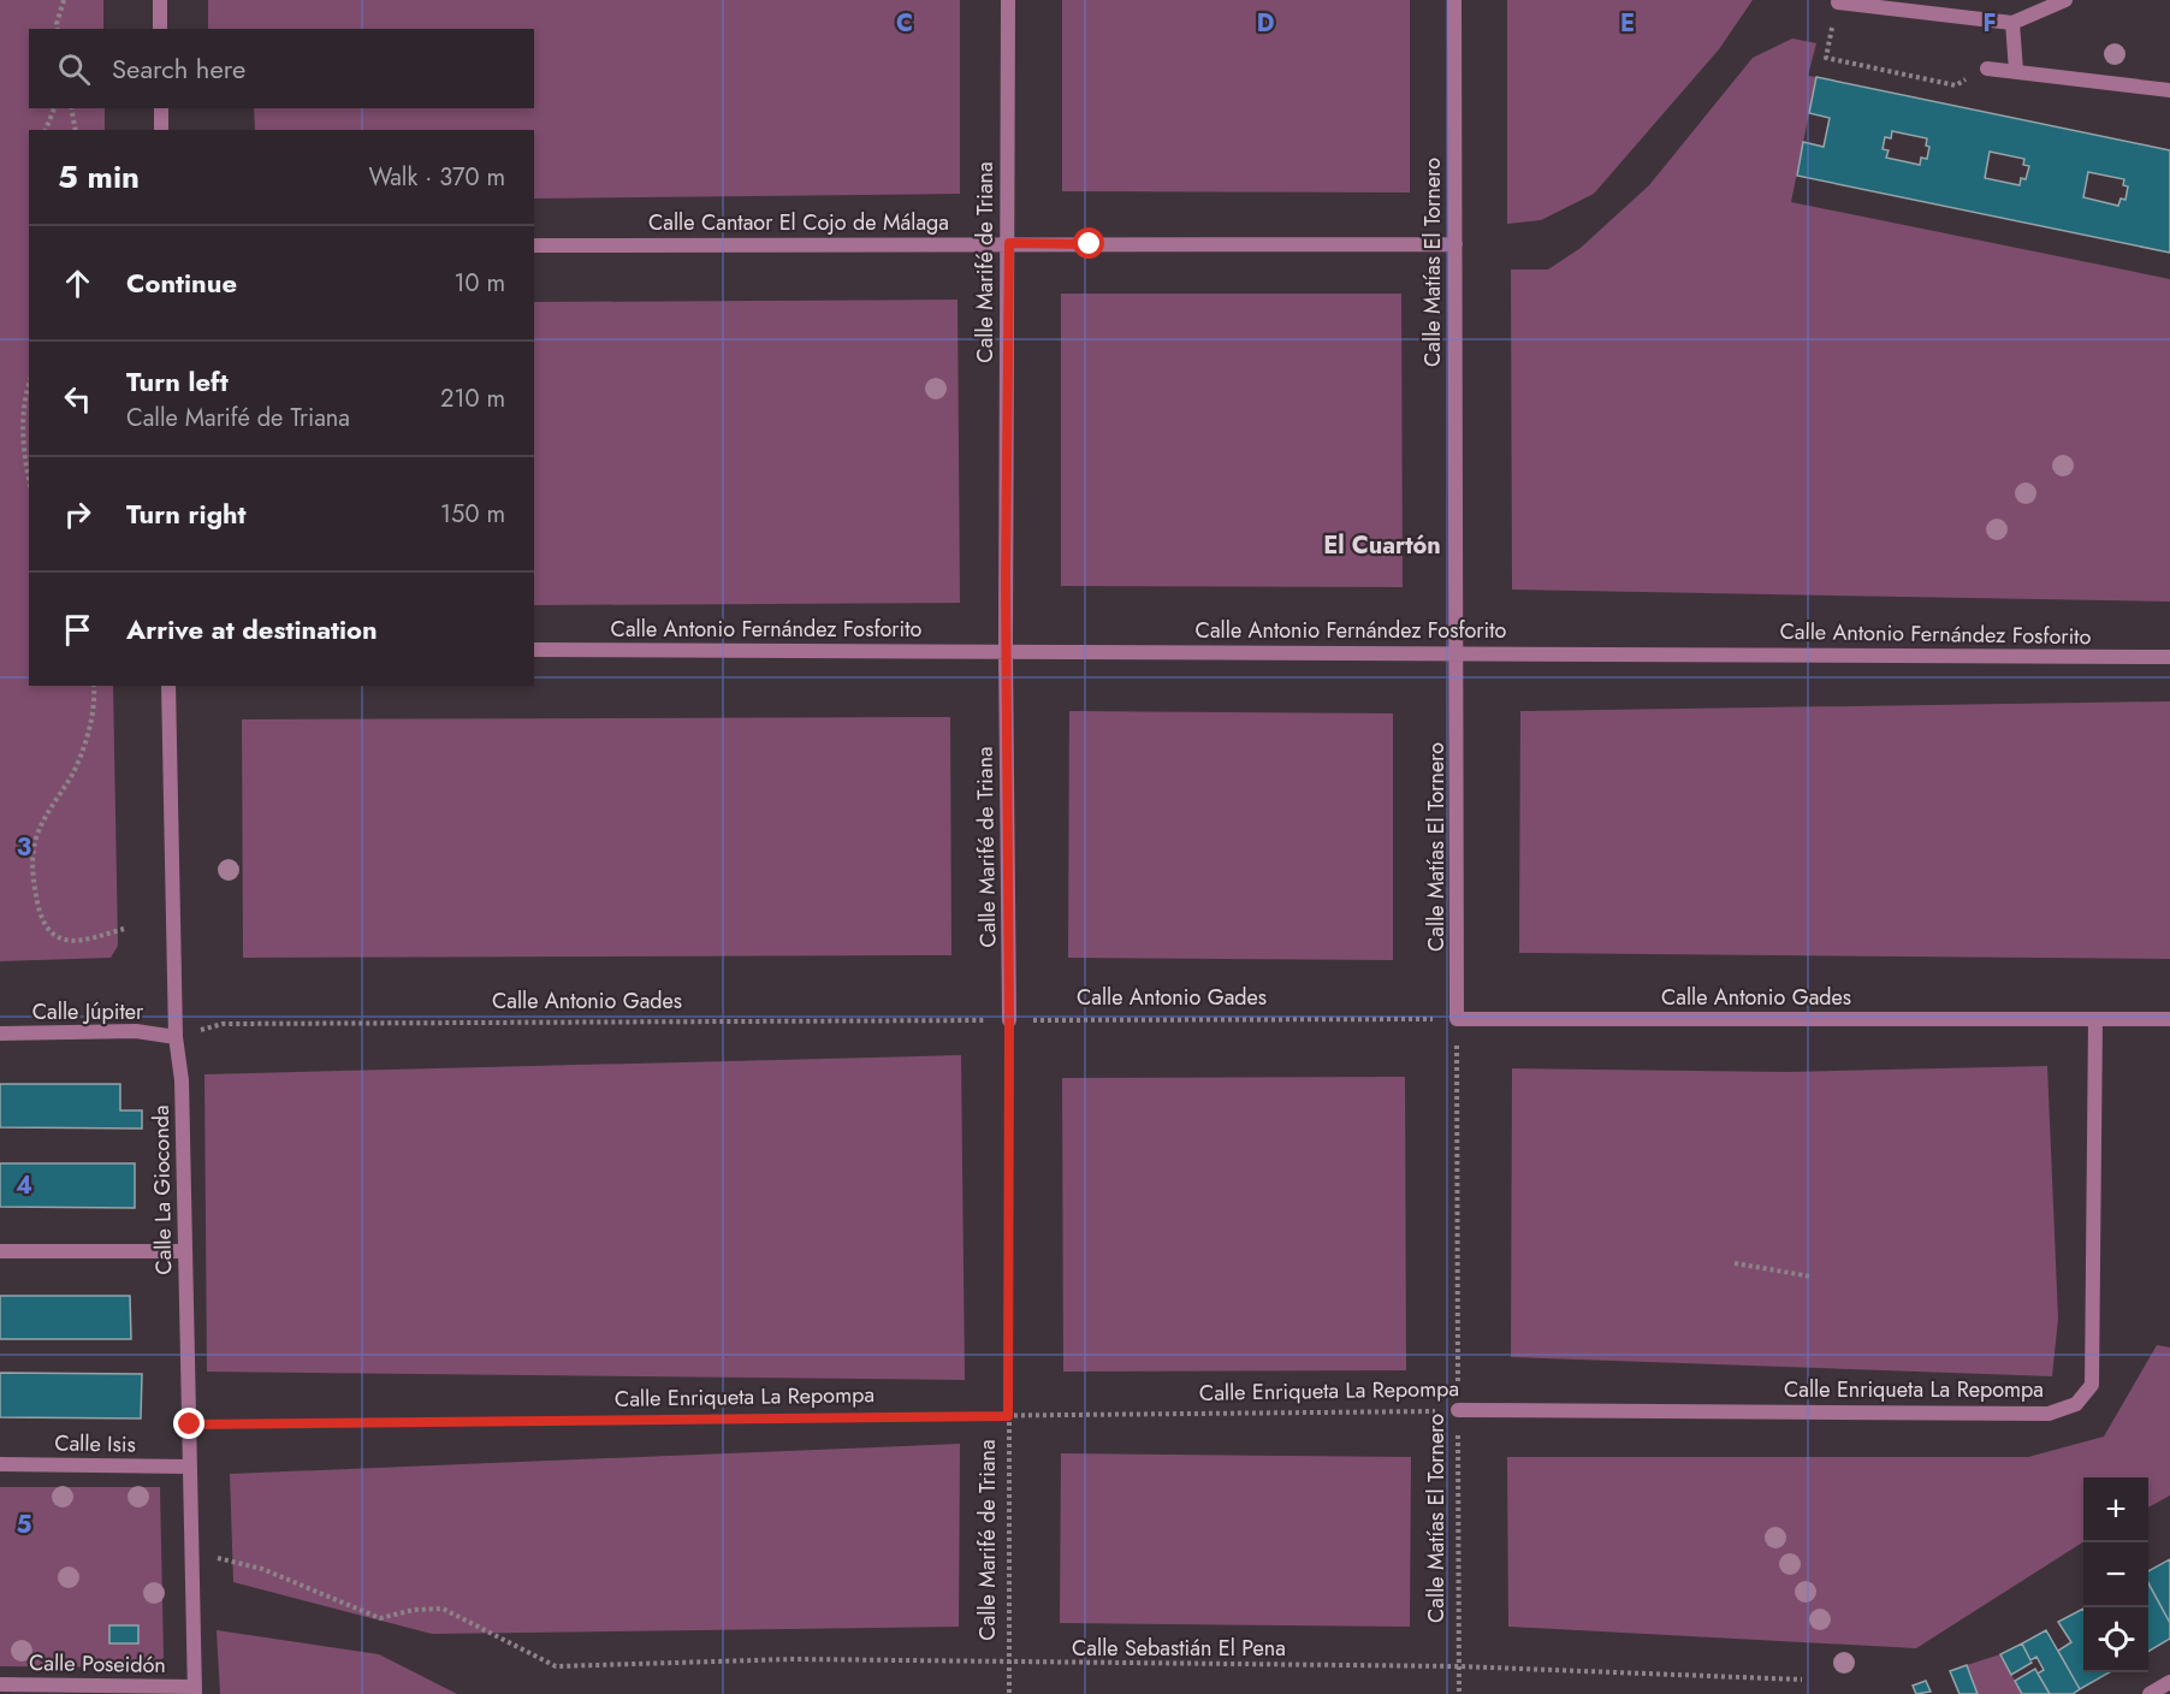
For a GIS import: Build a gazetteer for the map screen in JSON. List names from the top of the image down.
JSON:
{
  "streets": {
    "street": [
      "Calle Cantaor El Cojo de Málaga",
      "Calle Marifé de Triana",
      "Calle Matías El Tornero",
      "Calle Antonio Fernández Fosforito",
      "Calle Antonio Gades",
      "Calle Júpiter",
      "Calle La Gioconda",
      "Calle Enriqueta La Repompa",
      "Calle Isis",
      "Calle Poseidón"
    ],
    "path": ["Calle Sebastián El Pena"]
  },
  "crossings": [
    ["Calle Cantaor El Cojo de Málaga", "Calle Marifé de Triana"],
    ["Calle Cantaor El Cojo de Málaga", "Calle Matías El Tornero"],
    ["Calle Marifé de Triana", "Calle Antonio Fernández Fosforito"],
    ["Calle Marifé de Triana", "Calle Antonio Gades"],
    ["Calle Marifé de Triana", "Calle Enriqueta La Repompa"],
    ["Calle Marifé de Triana", "Calle Sebastián El Pena"],
    ["Calle Matías El Tornero", "Calle Antonio Fernández Fosforito"],
    ["Calle Matías El Tornero", "Calle Antonio Gades"],
    ["Calle Matías El Tornero", "Calle Enriqueta La Repompa"],
    ["Calle Matías El Tornero", "Calle Sebastián El Pena"],
    ["Calle Antonio Gades", "Calle Júpiter"],
    ["Calle Antonio Gades", "Calle La Gioconda"],
    ["Calle Antonio Gades", "Calle Enriqueta La Repompa"],
    ["Calle Júpiter", "Calle La Gioconda"],
    ["Calle La Gioconda", "Calle Enriqueta La Repompa"],
    ["Calle La Gioconda", "Calle Isis"],
    ["Calle La Gioconda", "Calle Sebastián El Pena"],
    ["Calle La Gioconda", "Calle Poseidón"]
  ],
  "districts": ["El Cuartón"],
  "page": {
    "search": "Search here",
    "heading": ["5 min", "Walk · 370 m"],
    "list": [
      ["Continue", "10 m"],
      ["Turn left", "Calle Marifé de Triana", "210 m"],
      ["Turn right", "150 m"],
      "Arrive at destination"
    ],
    "map_buttons": ["+", "−"]
  },
  "grid": {
    "columns": [
      "C",
      "D",
      "E",
      "F"
    ],
    "rows": ["3", "4", "5"]
  }
}
